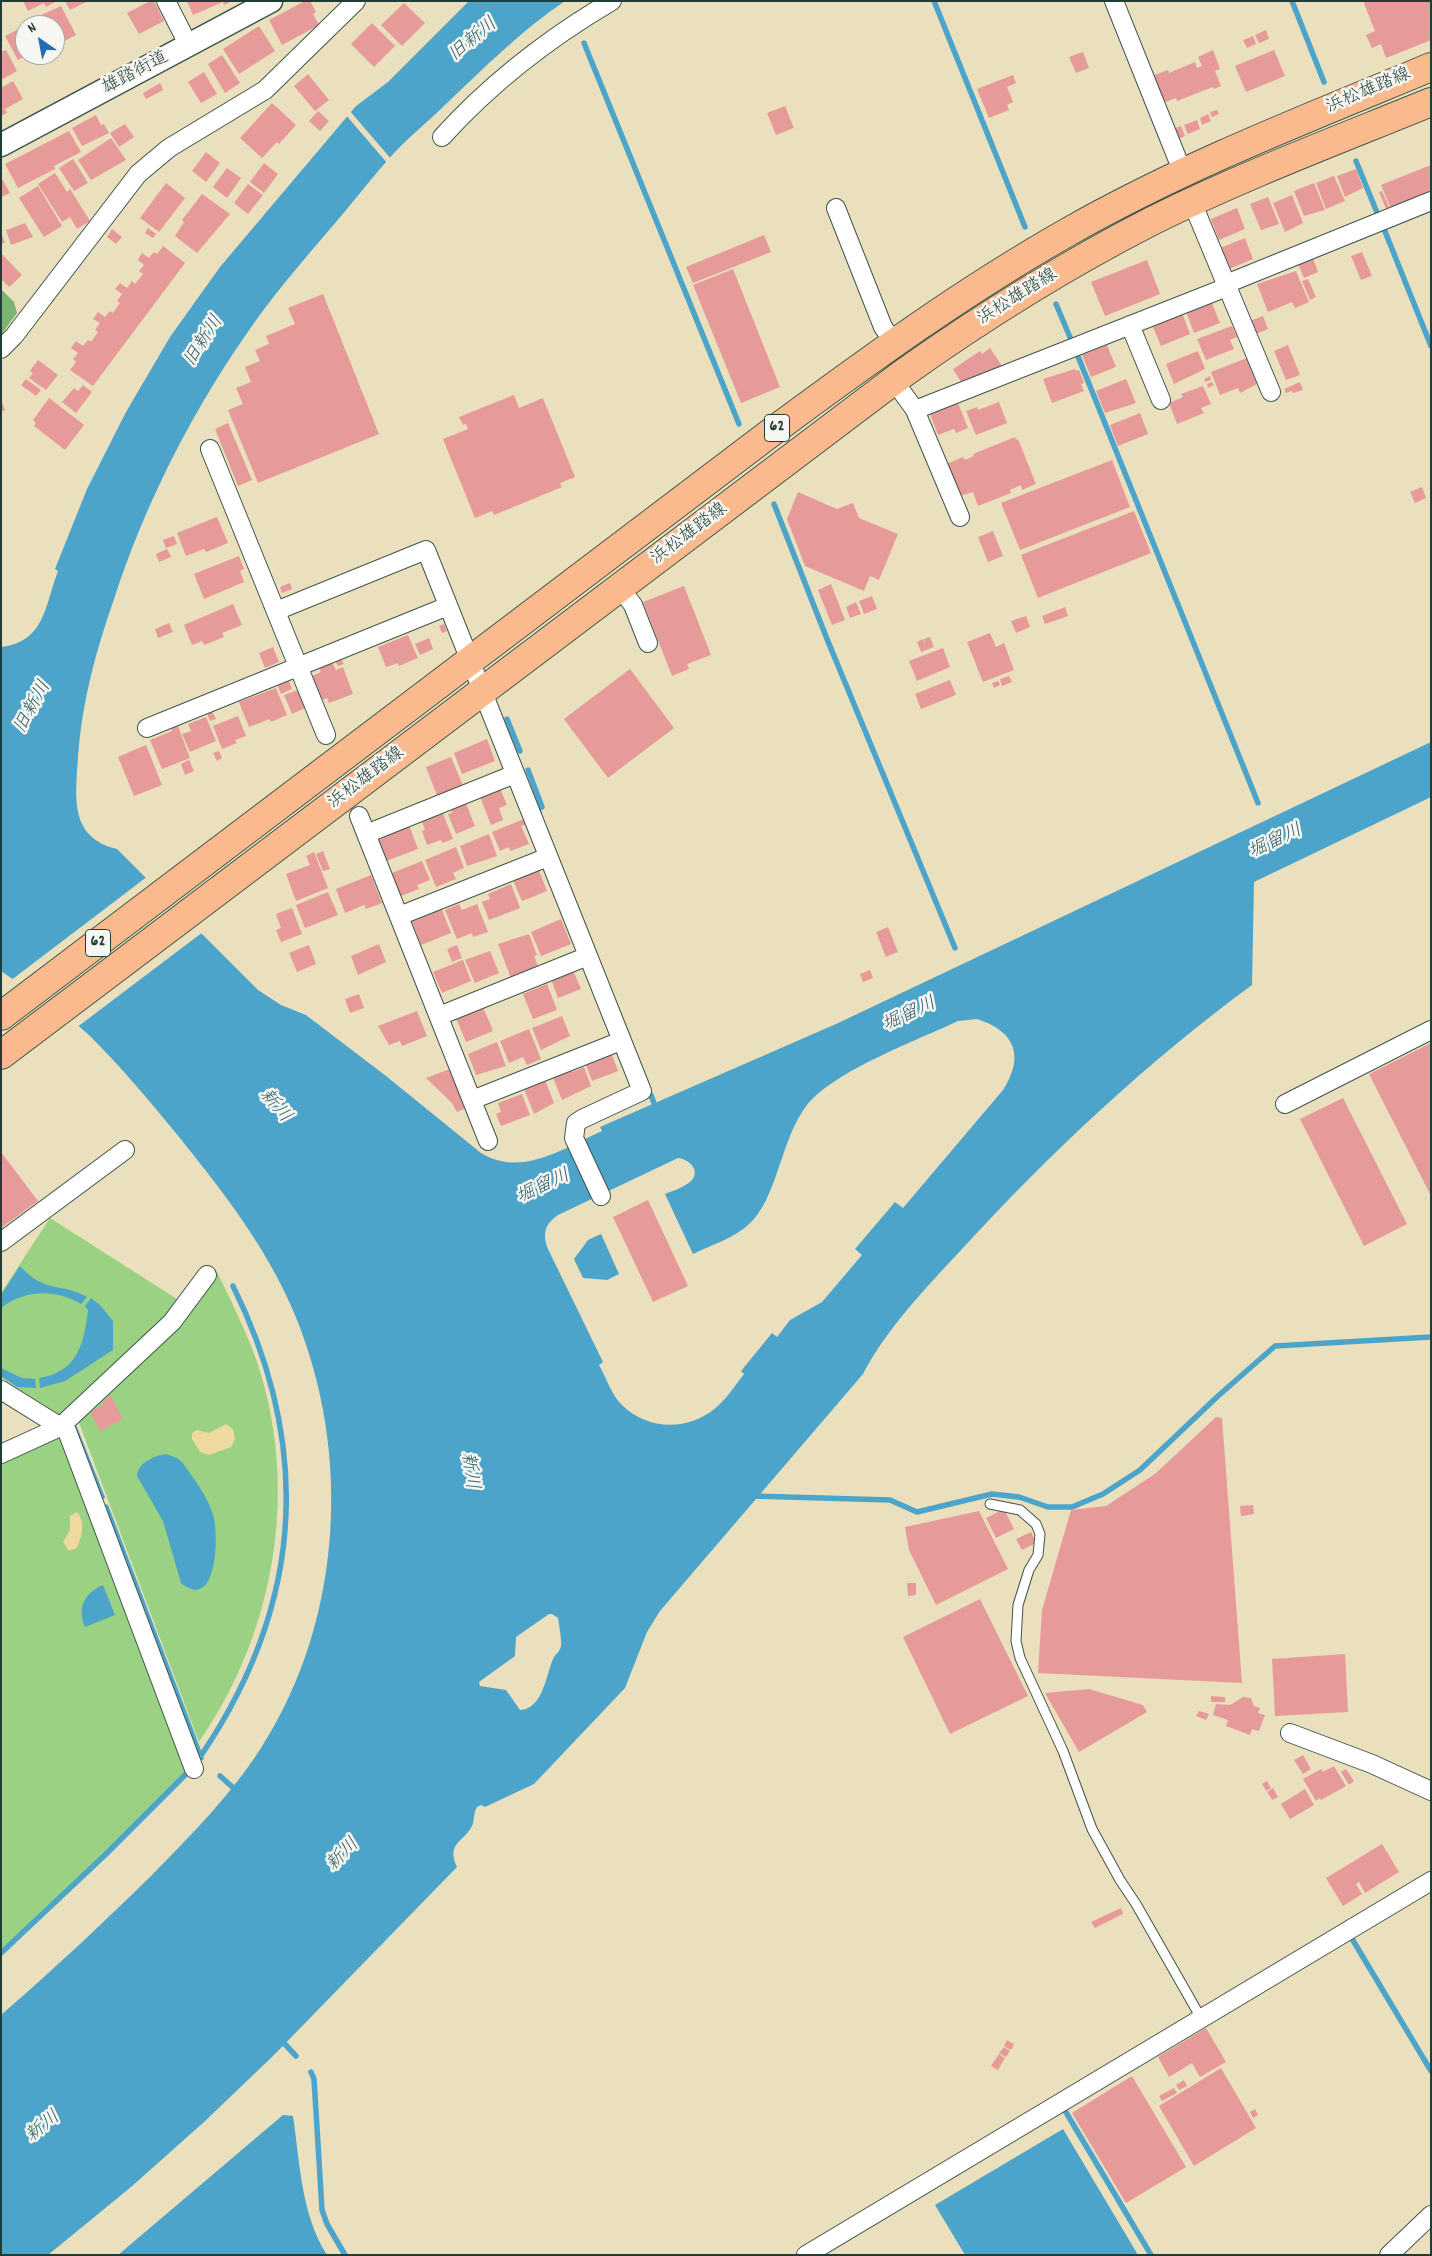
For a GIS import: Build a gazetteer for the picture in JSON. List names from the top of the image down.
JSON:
{
  "streets": {
    "main road": ["浜松雄踏線", "62"],
    "street": ["雄踏街道"]
  },
  "water": ["旧新川", "堀留川", "新川"],
  "north": "top left"
}
